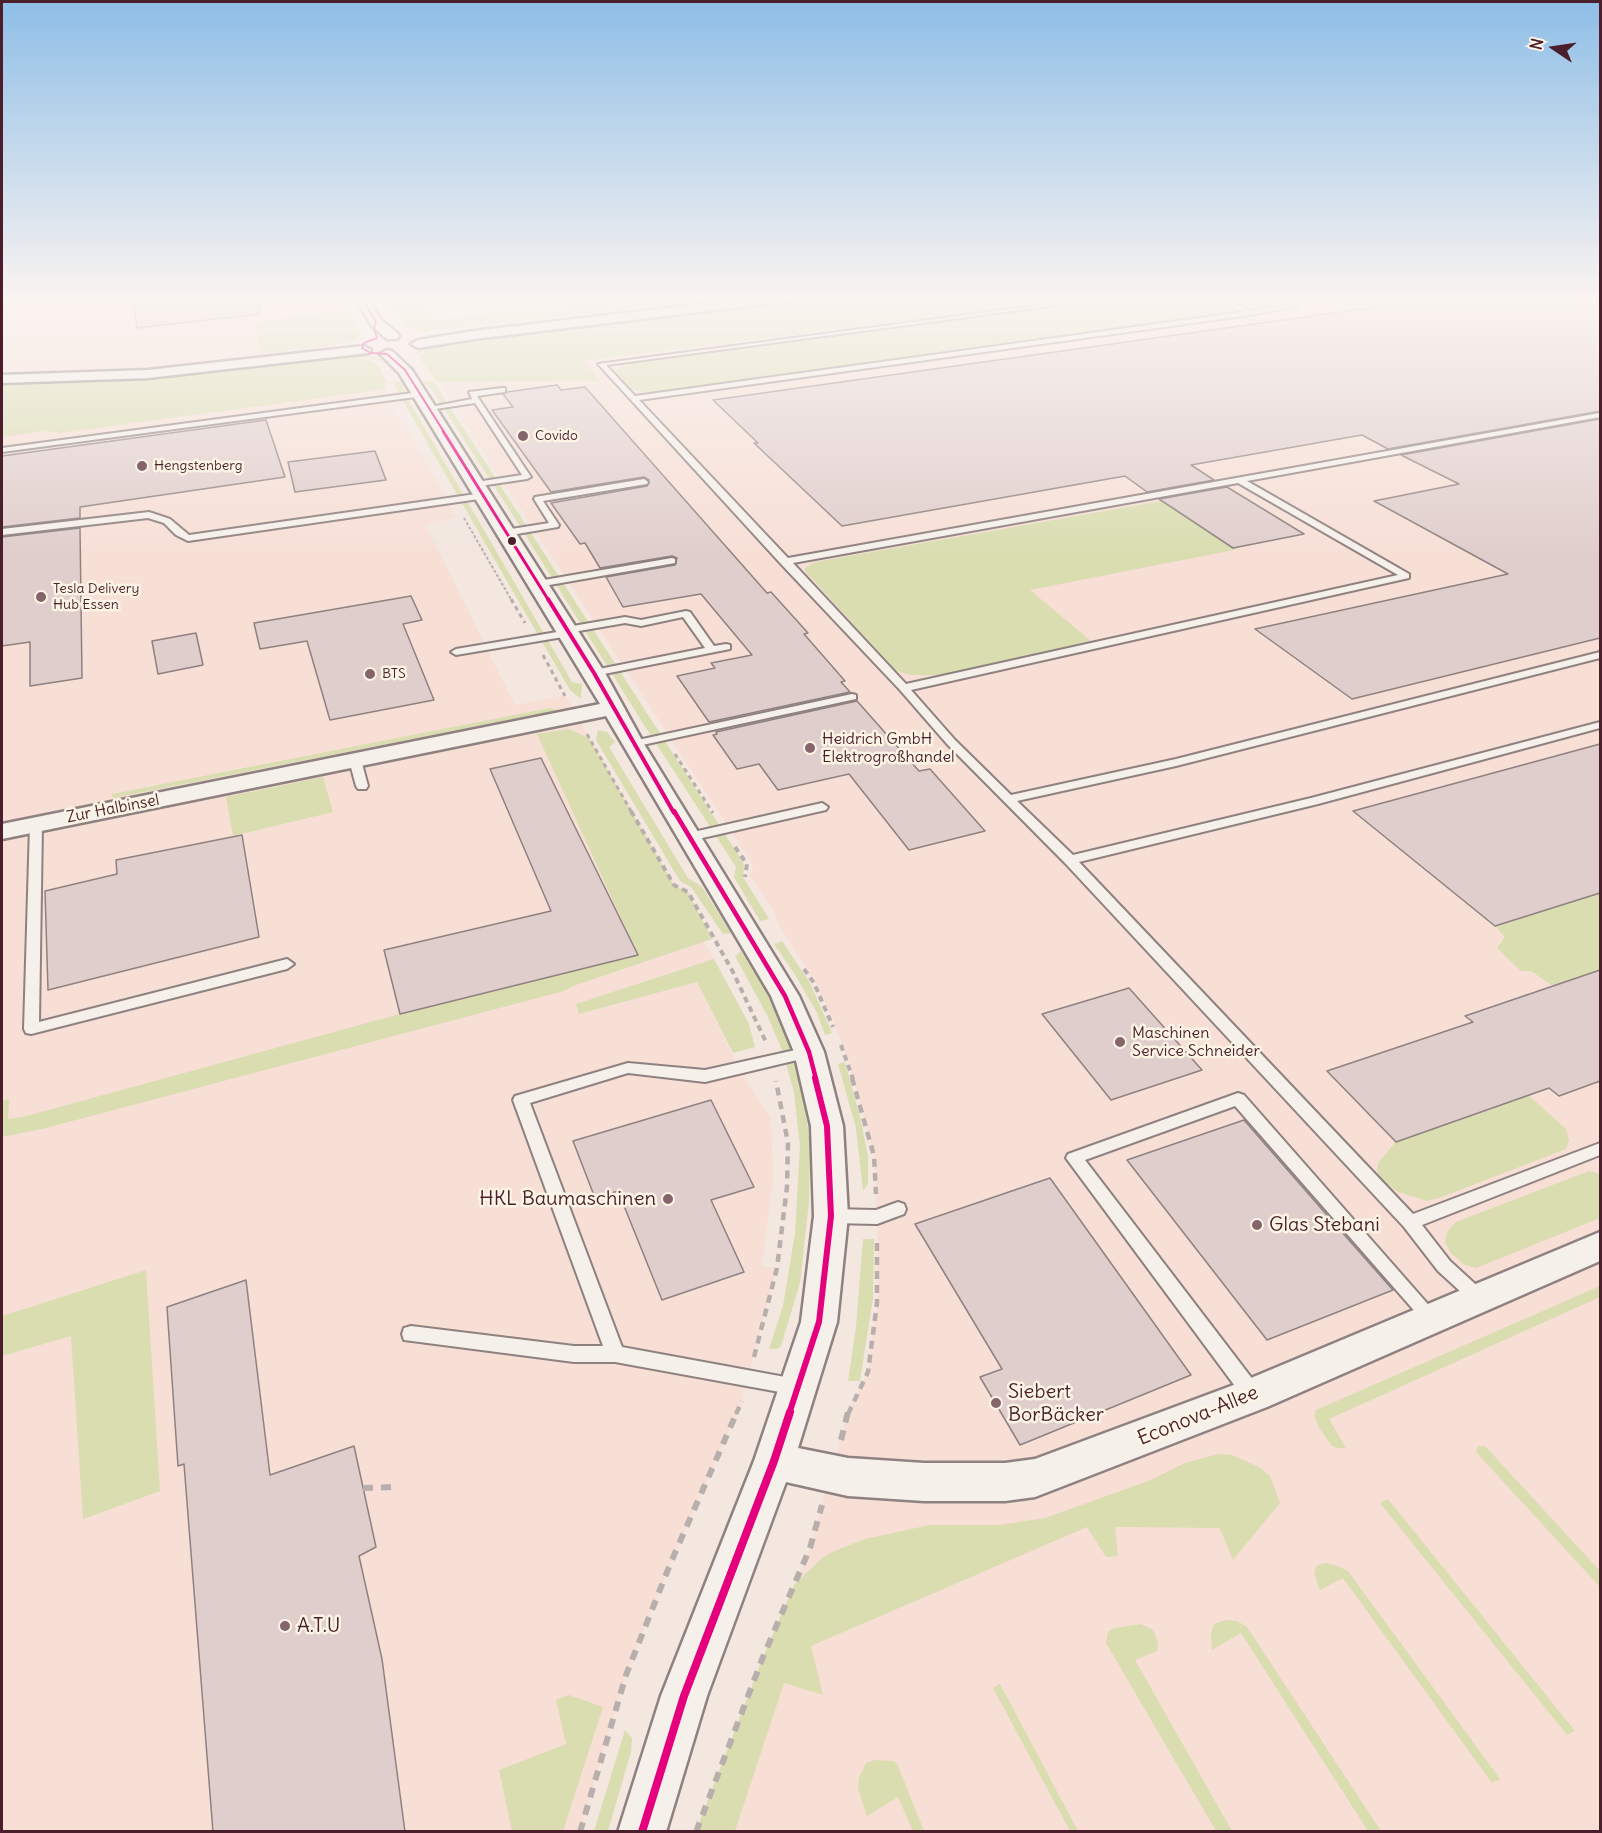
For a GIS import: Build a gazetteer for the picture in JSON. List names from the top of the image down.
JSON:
{
  "streets": {
    "street": ["Zur Halbinsel", "Econova-Allee"]
  },
  "places": [
    "Covido",
    "Hengstenberg",
    "Tesla Delivery Hub Essen",
    "BTS",
    "Heidrich GmbH Elektrogroßhandel",
    "Maschinen Service Schneider",
    "HKL Baumaschinen",
    "Glas Stebani",
    "Siebert BorBäcker",
    "A.T.U"
  ],
  "north": "left"
}
